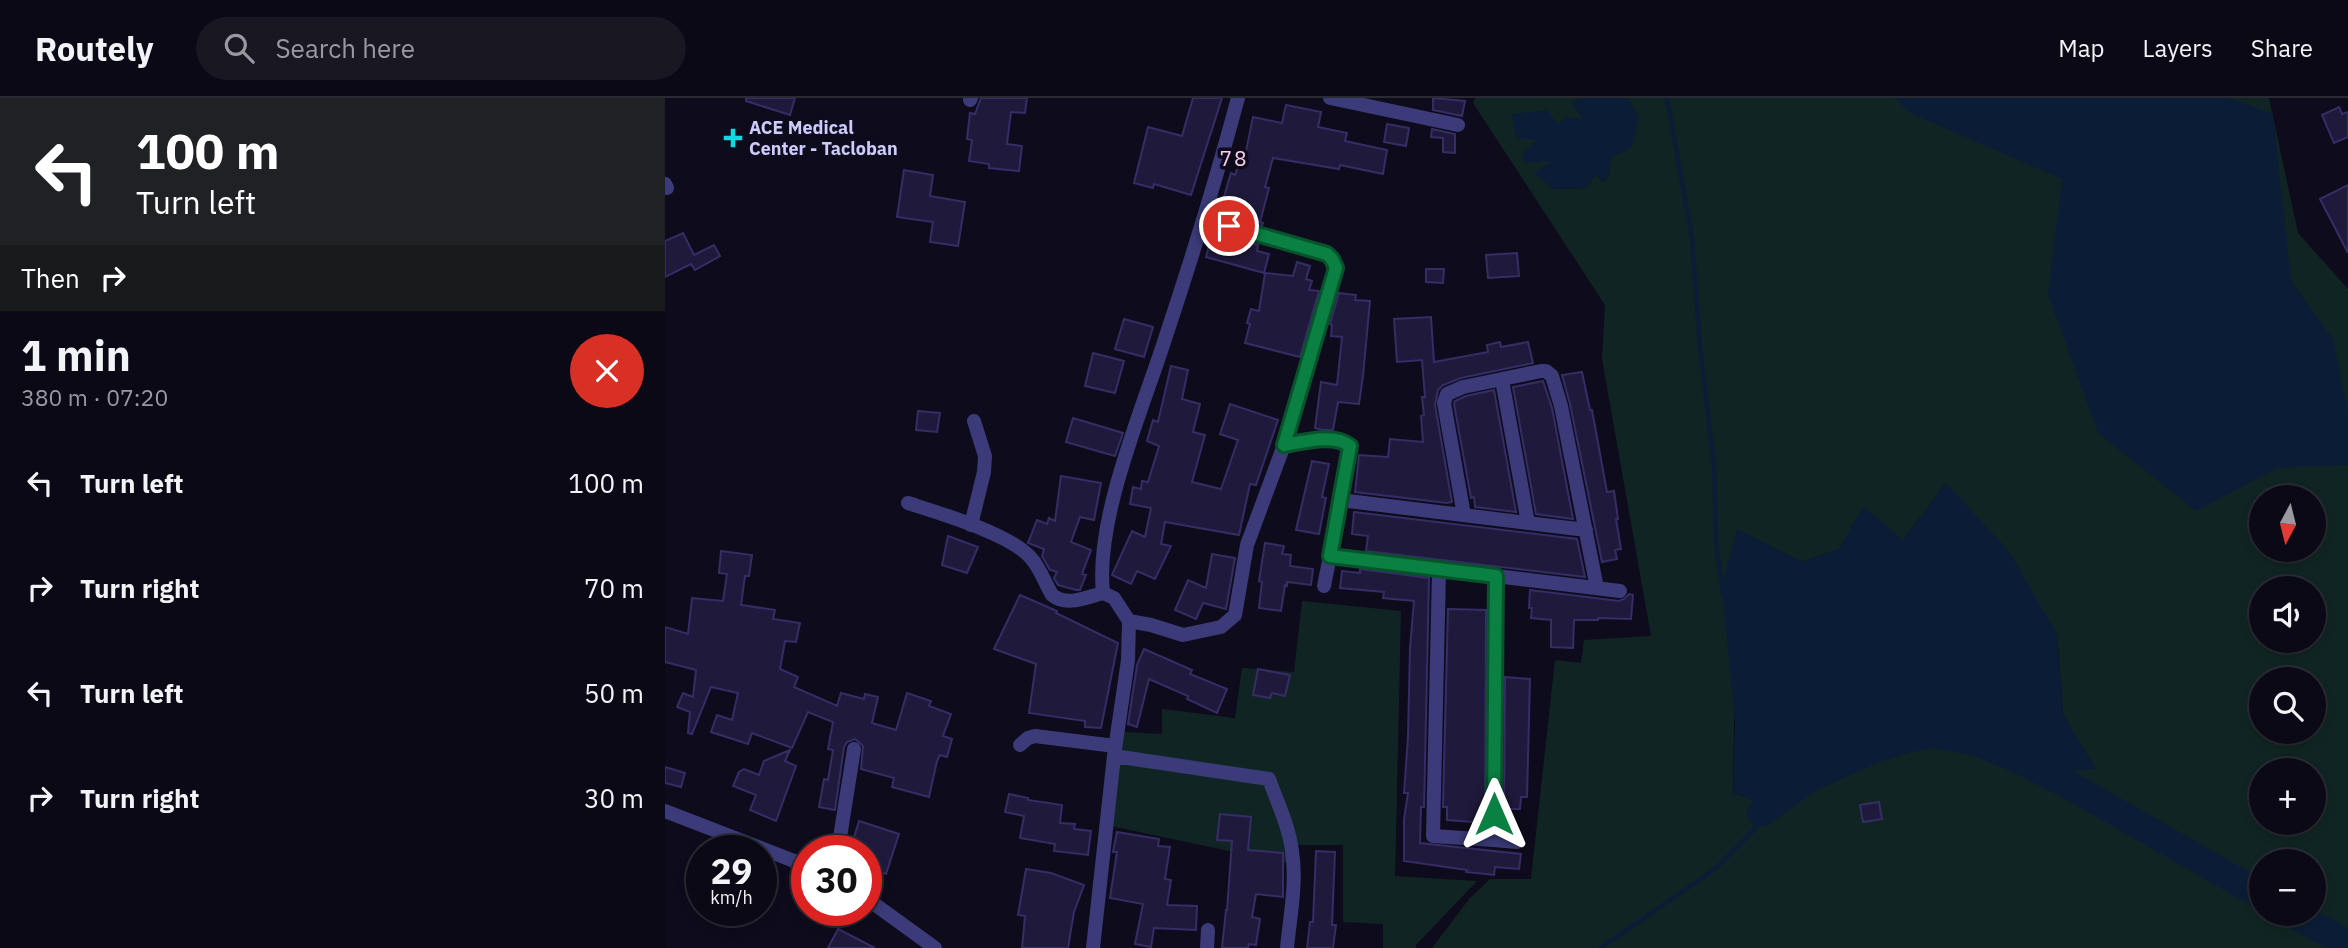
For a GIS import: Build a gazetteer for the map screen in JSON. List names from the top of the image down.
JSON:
{
  "districts": ["78"],
  "places": {
    "health": ["ACE Medical Center - Tacloban"]
  },
  "north": "bottom",
  "page": {
    "header": "Routely",
    "search": "Search here",
    "nav": ["Map", "Layers", "Share"],
    "turn": ["100 m", "Turn left"],
    "then": "Then",
    "heading": ["1 min", "380 m · 07:20"],
    "list": [
      {
        "name": "Turn left",
        "value": "100 m"
      },
      {
        "name": "Turn right",
        "value": "70 m"
      },
      {
        "name": "Turn left",
        "value": "50 m"
      },
      {
        "name": "Turn right",
        "value": "30 m"
      }
    ],
    "map_buttons": ["+", "−"],
    "speed": "29 km/h",
    "limit": "30"
  }
}
